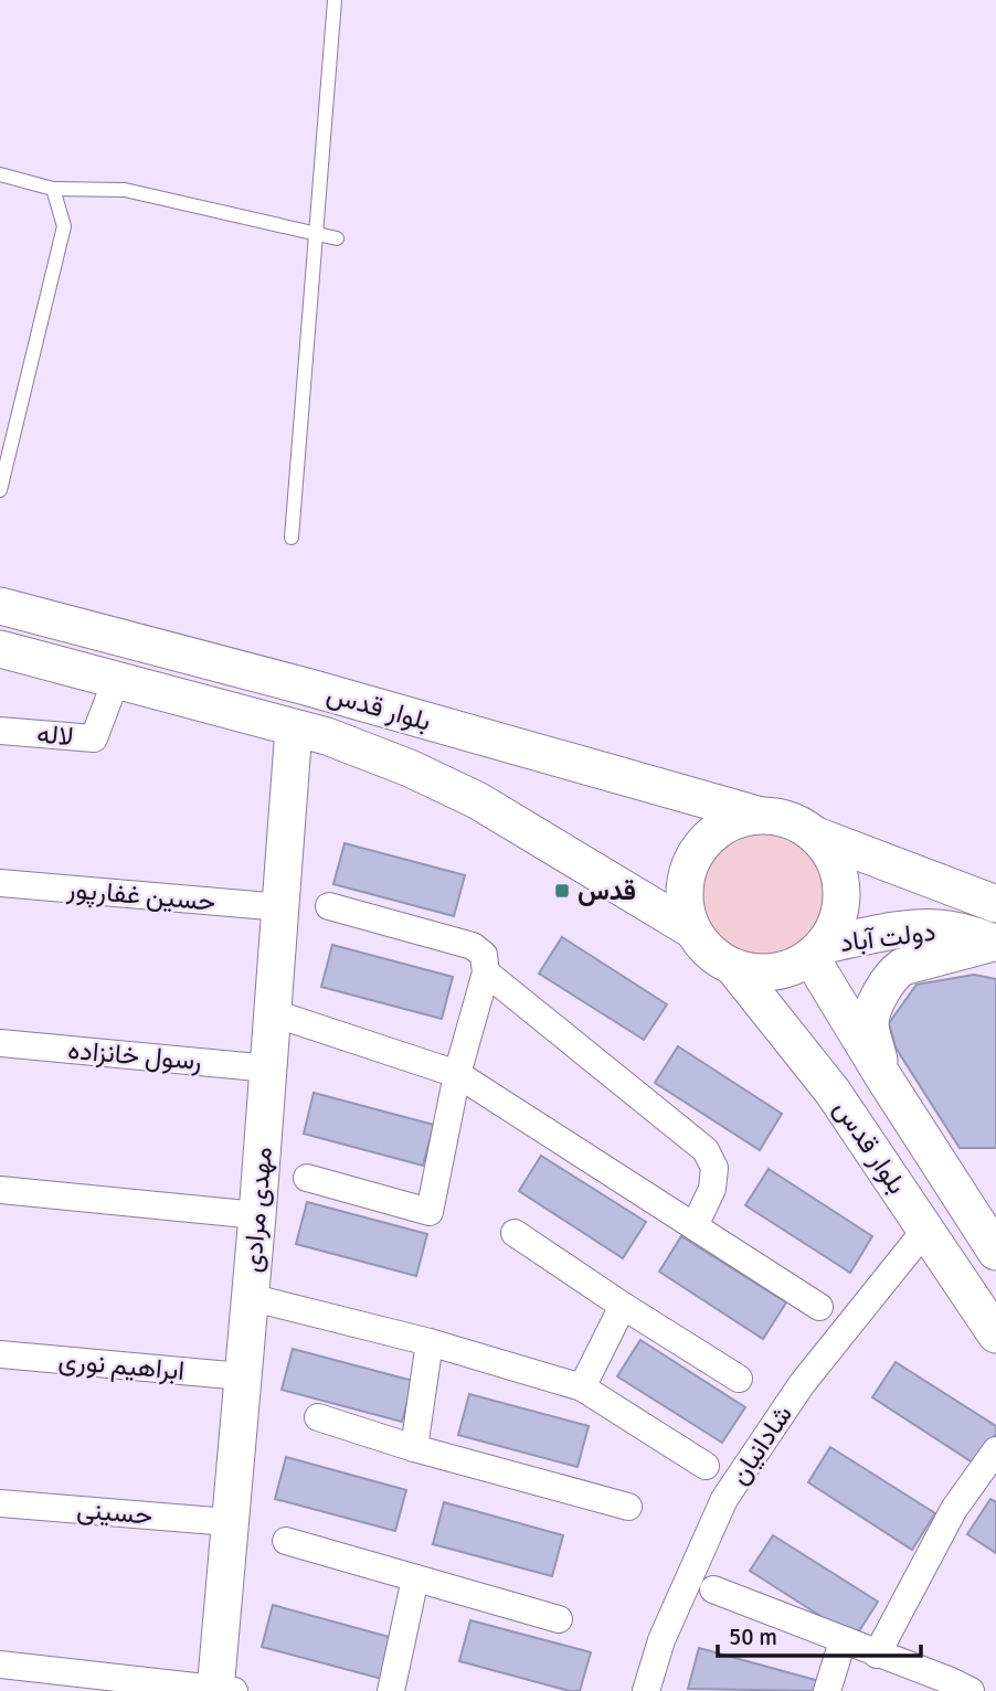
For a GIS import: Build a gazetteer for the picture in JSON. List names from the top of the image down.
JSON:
{
  "streets": {
    "main road": ["بلوار قدس", "دولت آباد", "مهدی مرادی"],
    "street": [
      "لاله",
      "حسین غفارپور",
      "رسول خانزاده",
      "ابراهیم نوری",
      "شادانیان",
      "حسینی"
    ]
  },
  "crossings": [
    ["بلوار قدس", "لاله"],
    ["بلوار قدس", "دولت آباد"],
    ["بلوار قدس", "مهدی مرادی"],
    ["بلوار قدس", "شادانیان"],
    ["حسین غفارپور", "مهدی مرادی"],
    ["رسول خانزاده", "مهدی مرادی"],
    ["مهدی مرادی", "ابراهیم نوری"],
    ["مهدی مرادی", "حسینی"]
  ],
  "places": {
    "transit": ["قدس"]
  },
  "scale_bar": "50 m"
}
